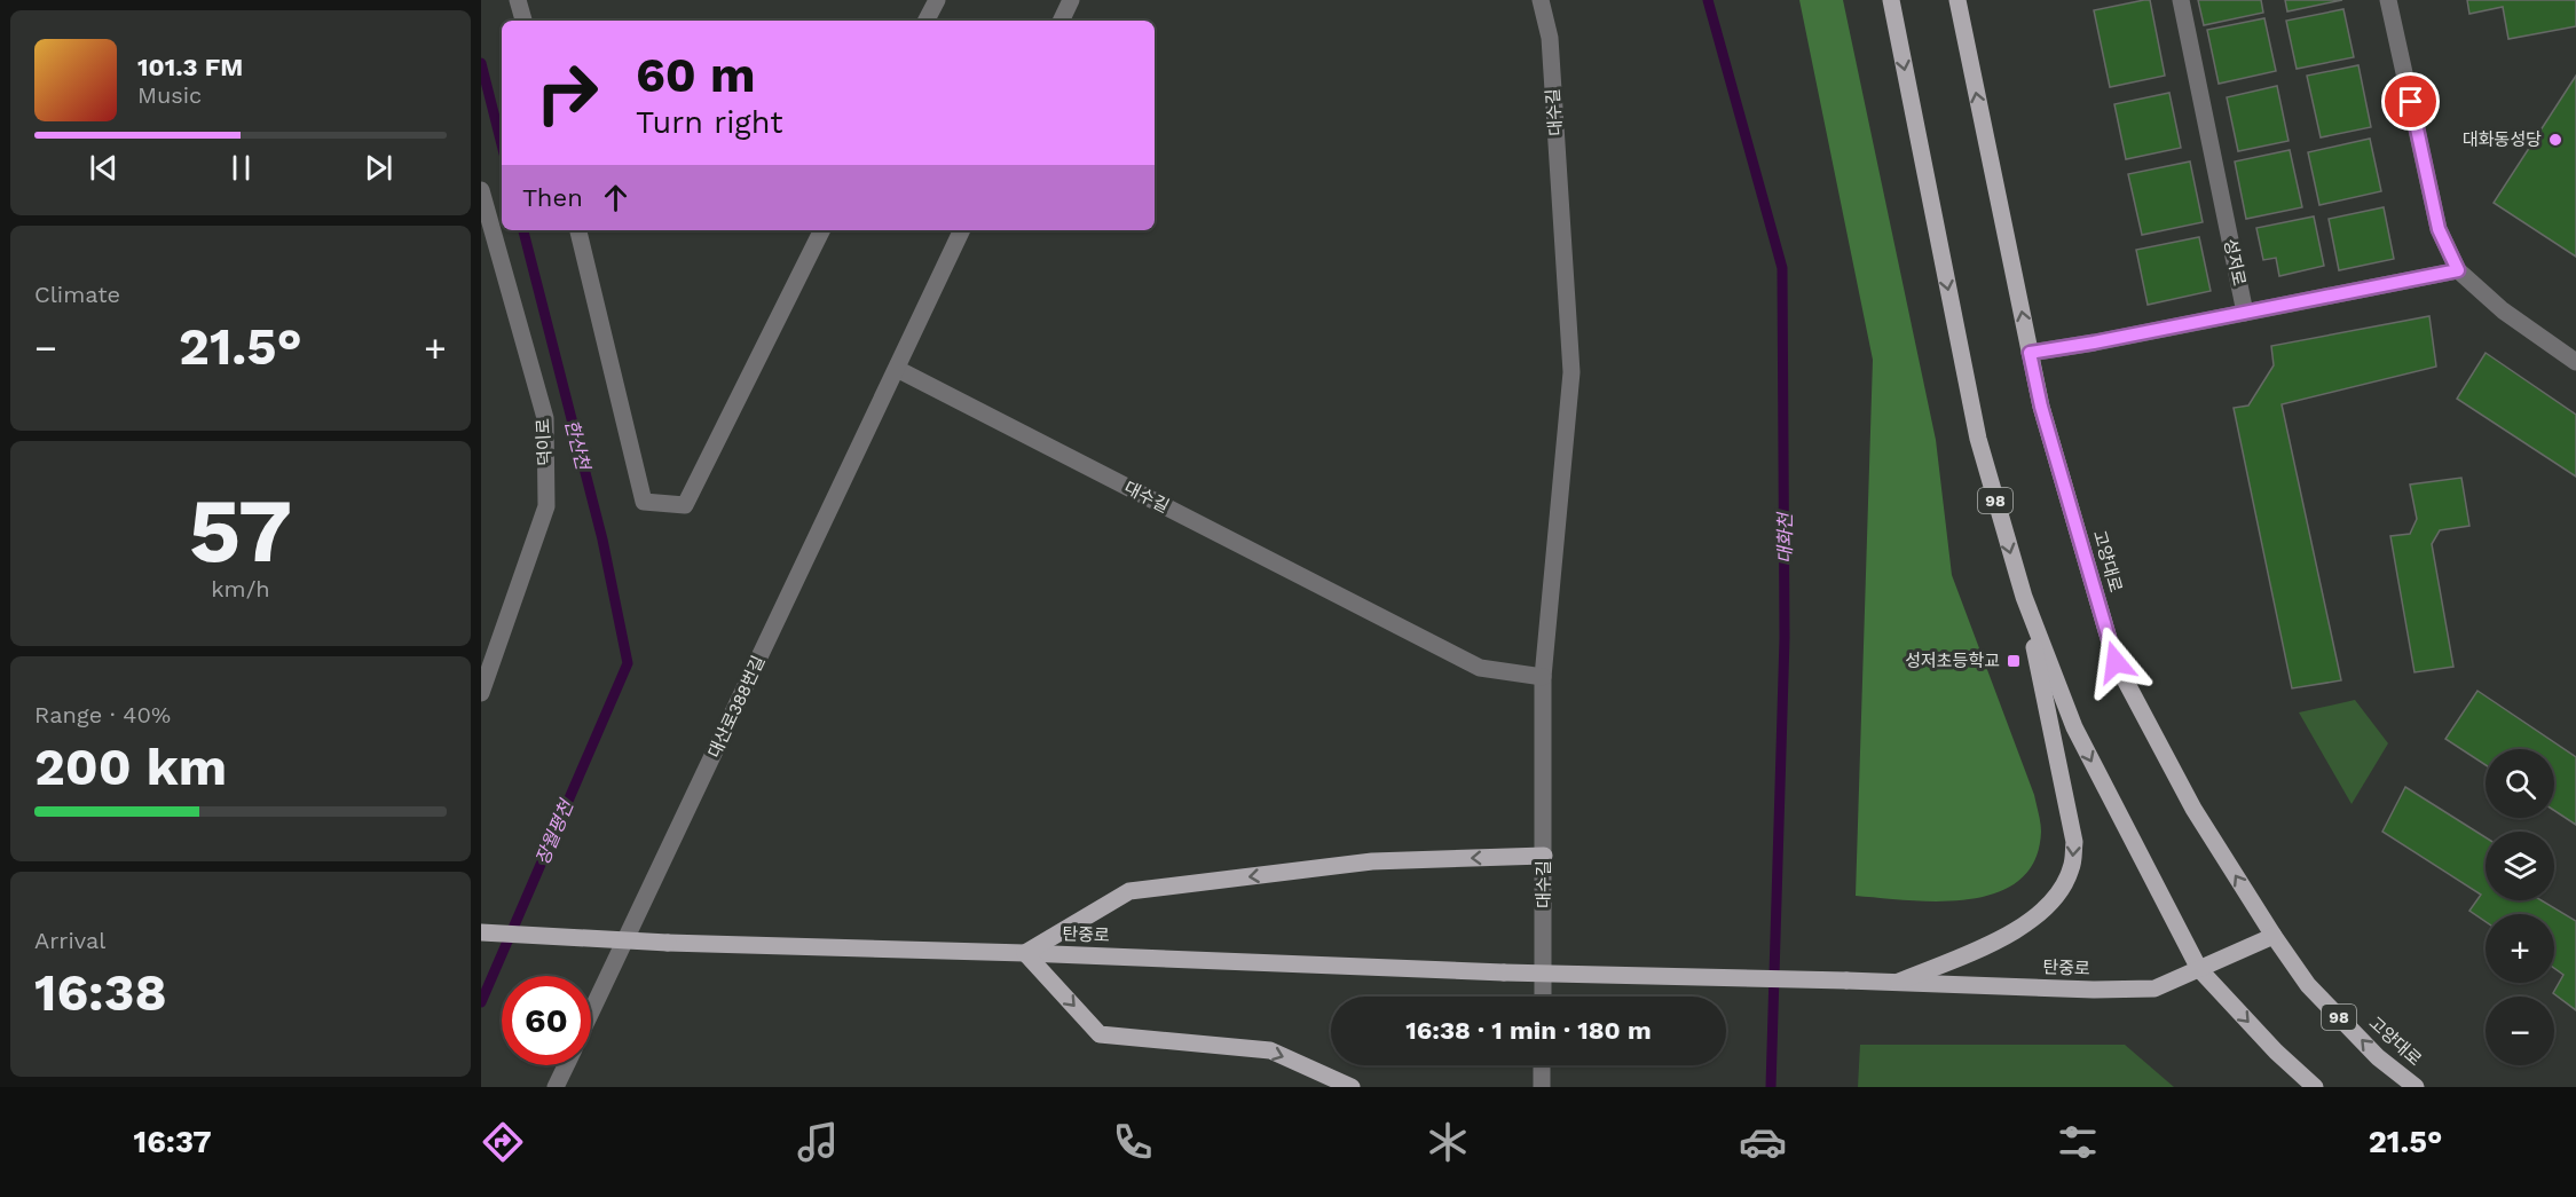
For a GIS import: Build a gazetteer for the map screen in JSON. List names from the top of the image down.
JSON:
{
  "streets": {
    "main road": ["98", "고양대로", "탄중로"],
    "street": [
      "대수길",
      "성저로",
      "덕이로",
      "대산로388번길"
    ]
  },
  "crossings": [
    ["대수길", "대산로388번길"],
    ["98", "탄중로"],
    ["고양대로", "탄중로"]
  ],
  "water": ["한산천", "대화천", "장월평천"],
  "places": {
    "other": ["대화동성당"],
    "transit": ["성저초등학교"]
  },
  "page": {
    "turn": ["60 m", "Turn right"],
    "song": ["101.3 FM", "Music"],
    "then": "Then",
    "tile": [
      "Climate",
      ["57", "km/h"],
      ["Range · 40%", "200 km"],
      ["Arrival", "16:38"]
    ],
    "heat": ["−", "21.5°", "+"],
    "map_buttons": ["+", "−"],
    "limit": "60",
    "trip": "16:38 · 1 min · 180 m",
    "tabs": ["16:37", "21.5°"]
  }
}
